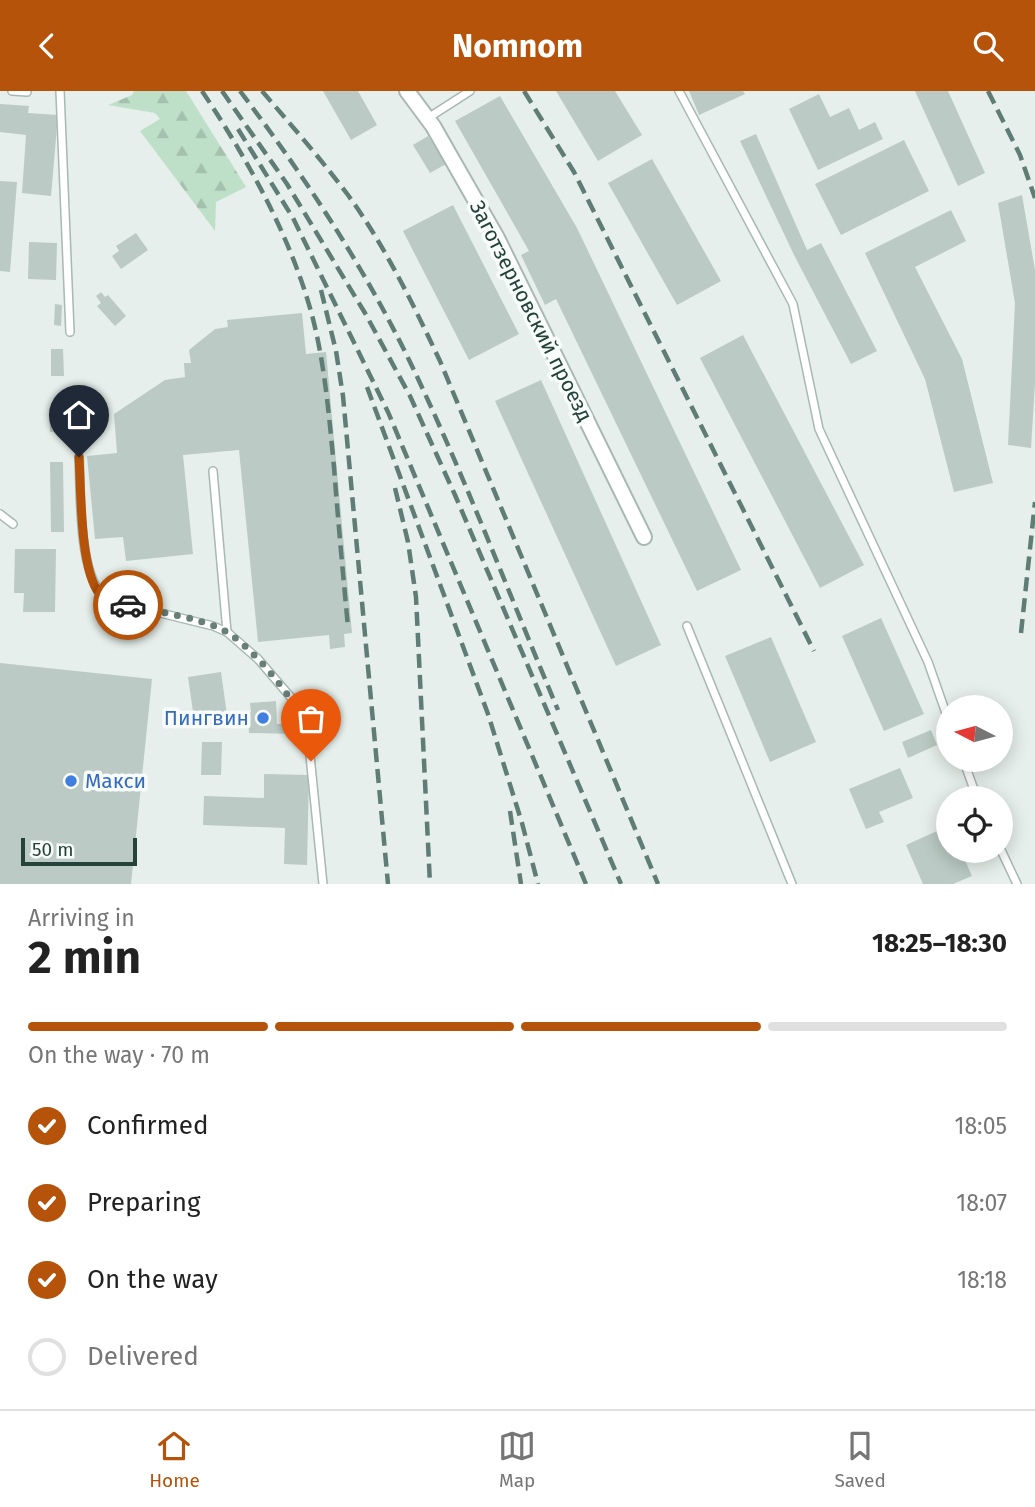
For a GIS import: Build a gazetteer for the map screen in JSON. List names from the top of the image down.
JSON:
{
  "streets": {
    "street": ["Заготзерновский проезд"]
  },
  "places": ["Пингвин", "Макси"],
  "scale_bar": "50 m",
  "north": "left",
  "page": {
    "header": "Nomnom",
    "scale": "50 m",
    "heading": ["2 min", "Arriving in", "18:25–18:30"],
    "bar": "On the way · 70 m",
    "list": [
      ["Confirmed", "18:05"],
      ["Preparing", "18:07"],
      ["On the way", "18:18"],
      "Delivered"
    ],
    "tabs": ["Home", "Map", "Saved"]
  }
}
